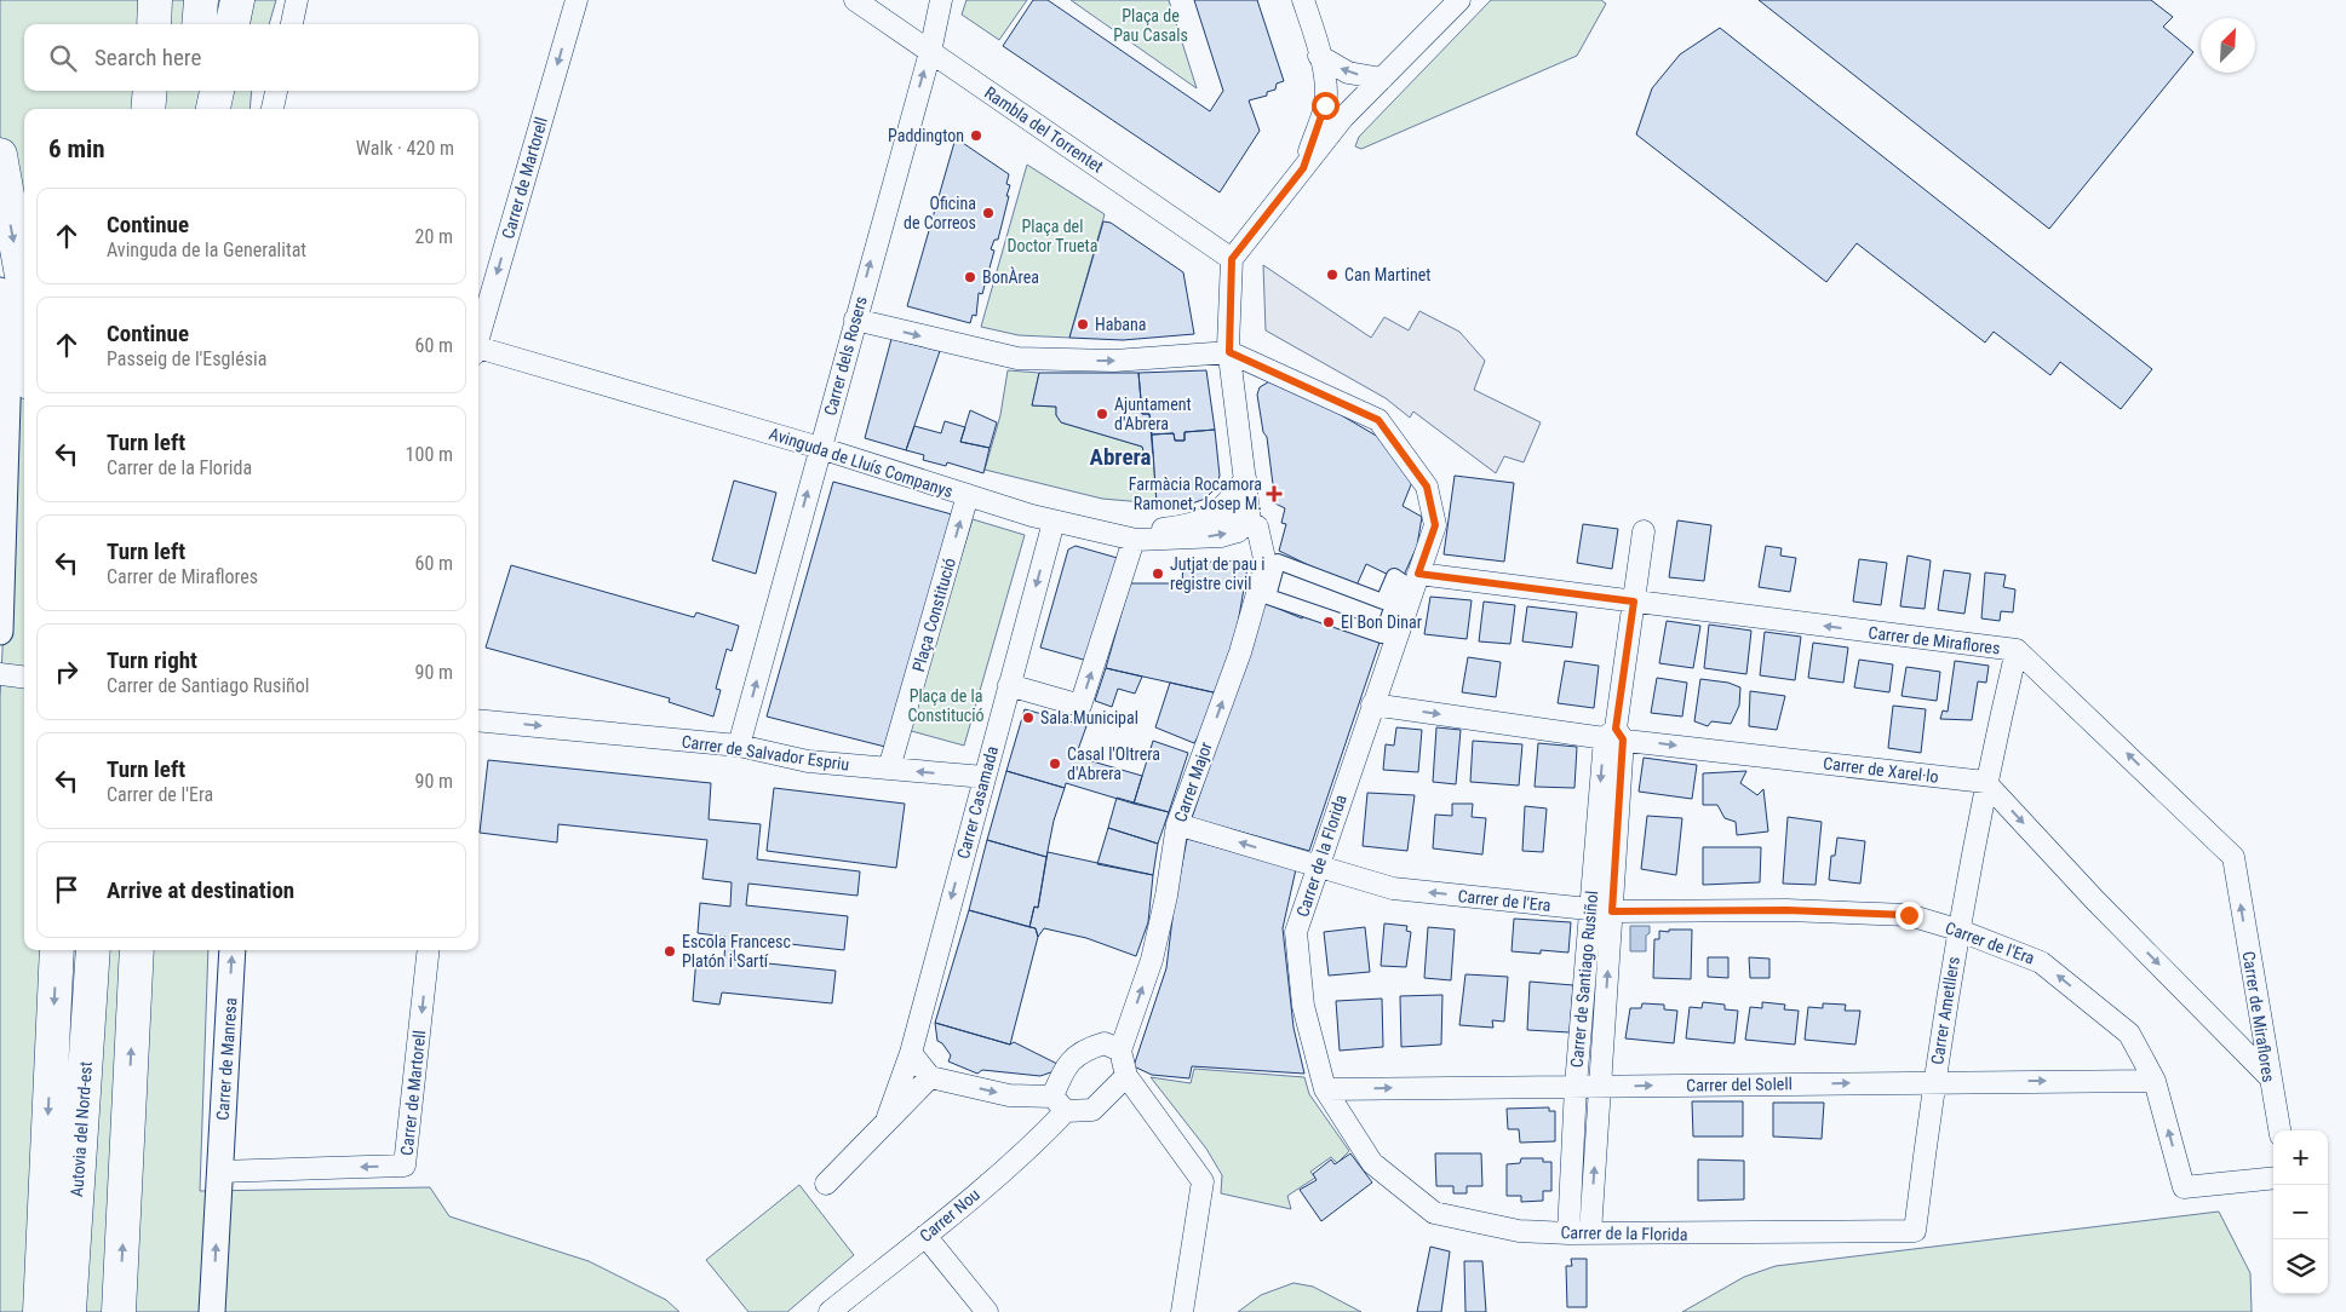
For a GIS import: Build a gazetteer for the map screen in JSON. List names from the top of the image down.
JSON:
{
  "streets": {
    "highway": ["Autovia del Nord-est"],
    "street": [
      "Rambla del Torrentet",
      "Carrer de Martorell",
      "Carrer dels Rosers",
      "Avinguda de Lluís Companys",
      "Plaça Constitució",
      "Carrer de Miraflores",
      "Carrer de Salvador Espriu",
      "Carrer de Xarel·lo",
      "Carrer Major",
      "Carrer Casamada",
      "Carrer de la Florida",
      "Carrer de l'Era",
      "Carrer de Santiago Rusiñol",
      "Carrer Ametllers",
      "Carrer de Manresa",
      "Carrer del Solell",
      "Carrer Nou"
    ]
  },
  "crossings": [
    ["Rambla del Torrentet", "Carrer dels Rosers"],
    ["Rambla del Torrentet", "Carrer Major"],
    ["Carrer de Martorell", "Carrer de Manresa"],
    ["Carrer dels Rosers", "Avinguda de Lluís Companys"],
    ["Carrer dels Rosers", "Carrer de Salvador Espriu"],
    ["Avinguda de Lluís Companys", "Plaça Constitució"],
    ["Avinguda de Lluís Companys", "Carrer Major"],
    ["Avinguda de Lluís Companys", "Carrer Casamada"],
    ["Plaça Constitució", "Carrer de Salvador Espriu"],
    ["Carrer de Miraflores", "Carrer de la Florida"],
    ["Carrer de Miraflores", "Carrer de Santiago Rusiñol"],
    ["Carrer de Miraflores", "Carrer Ametllers"],
    ["Carrer de Salvador Espriu", "Carrer Casamada"],
    ["Carrer de Xarel·lo", "Carrer de la Florida"],
    ["Carrer de Xarel·lo", "Carrer de Santiago Rusiñol"],
    ["Carrer de Xarel·lo", "Carrer Ametllers"],
    ["Carrer Major", "Carrer de la Florida"],
    ["Carrer Major", "Carrer de l'Era"],
    ["Carrer Major", "Carrer Nou"],
    ["Carrer de la Florida", "Carrer de l'Era"],
    ["Carrer de la Florida", "Carrer de Santiago Rusiñol"],
    ["Carrer de la Florida", "Carrer Ametllers"],
    ["Carrer de la Florida", "Carrer del Solell"],
    ["Carrer de l'Era", "Carrer de Santiago Rusiñol"],
    ["Carrer de l'Era", "Carrer Ametllers"],
    ["Carrer de l'Era", "Carrer del Solell"],
    ["Carrer de Santiago Rusiñol", "Carrer del Solell"],
    ["Carrer Ametllers", "Carrer del Solell"]
  ],
  "one_way": [
    "Carrer de Martorell",
    "Carrer dels Rosers",
    "Plaça Constitució",
    "Carrer de Xarel·lo",
    "Carrer Major",
    "Carrer Casamada",
    "Carrer de Manresa",
    "Carrer del Solell"
  ],
  "districts": ["Abrera"],
  "parks": ["Plaça de Pau Casals", "Plaça del Doctor Trueta", "Plaça de la Constitució"],
  "places": {
    "other": [
      "Paddington",
      "Oficina de Correos",
      "Can Martinet",
      "BonÀrea",
      "Habana",
      "Ajuntament d'Abrera",
      "Jutjat de pau i registre civil",
      "El Bon Dinar",
      "Sala Municipal",
      "Casal l'Oltrera d'Abrera",
      "Escola Francesc Platón i Sartí"
    ],
    "health": ["Farmàcia Rocamora Ramonet, Josep M."]
  },
  "north": "top right",
  "page": {
    "search": "Search here",
    "heading": ["6 min", "Walk · 420 m"],
    "list": [
      ["Continue", "Avinguda de la Generalitat", "20 m"],
      ["Continue", "Passeig de l'Església", "60 m"],
      ["Turn left", "Carrer de la Florida", "100 m"],
      ["Turn left", "Carrer de Miraflores", "60 m"],
      ["Turn right", "Carrer de Santiago Rusiñol", "90 m"],
      ["Turn left", "Carrer de l'Era", "90 m"],
      "Arrive at destination"
    ],
    "map_buttons": ["+", "−"]
  }
}
